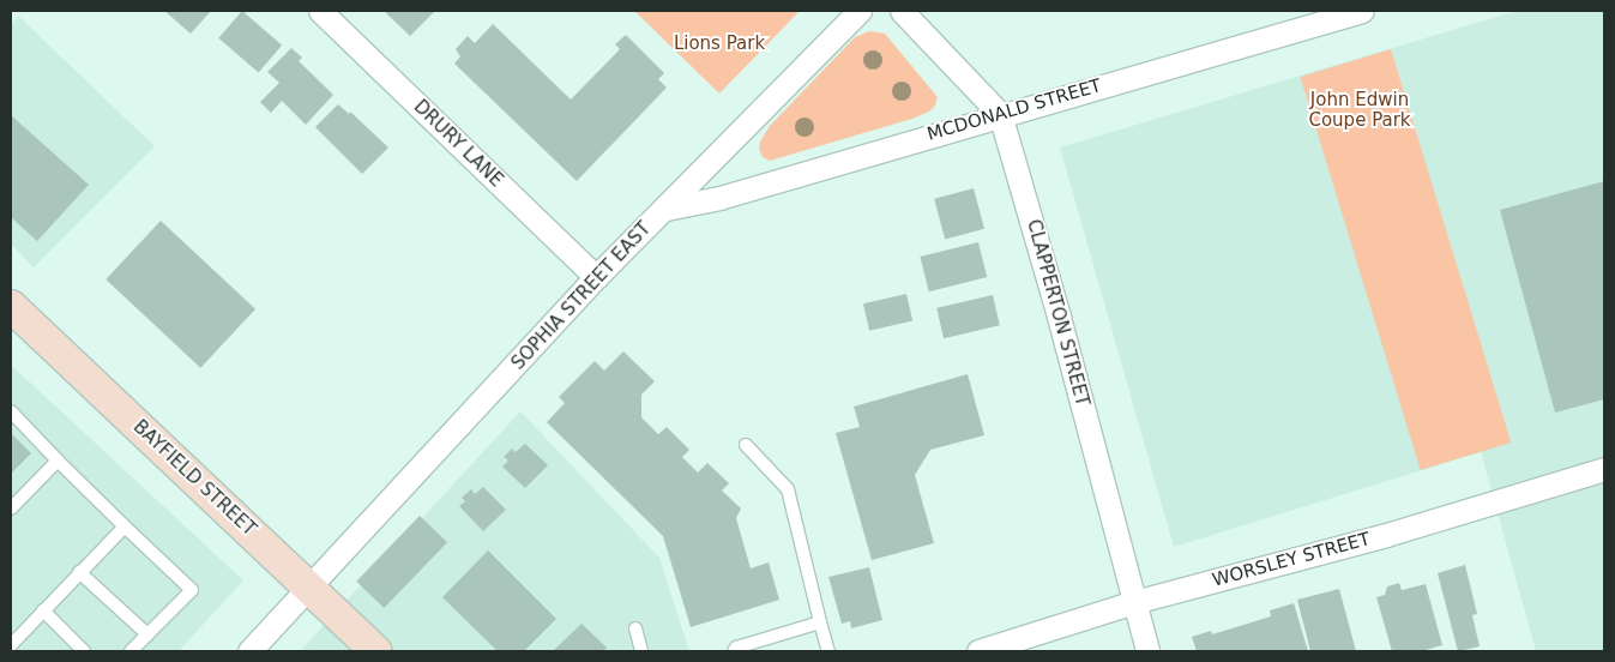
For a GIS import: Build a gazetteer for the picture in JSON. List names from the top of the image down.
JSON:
{
  "streets": {
    "main road": ["BAYFIELD STREET"],
    "street": [
      "MCDONALD STREET",
      "DRURY LANE",
      "SOPHIA STREET EAST",
      "CLAPPERTON STREET",
      "WORSLEY STREET"
    ]
  },
  "crossings": [
    ["MCDONALD STREET", "SOPHIA STREET EAST"],
    ["MCDONALD STREET", "CLAPPERTON STREET"],
    ["DRURY LANE", "SOPHIA STREET EAST"],
    ["SOPHIA STREET EAST", "BAYFIELD STREET"],
    ["CLAPPERTON STREET", "WORSLEY STREET"]
  ],
  "parks": ["Lions Park", "John Edwin Coupe Park"]
}
